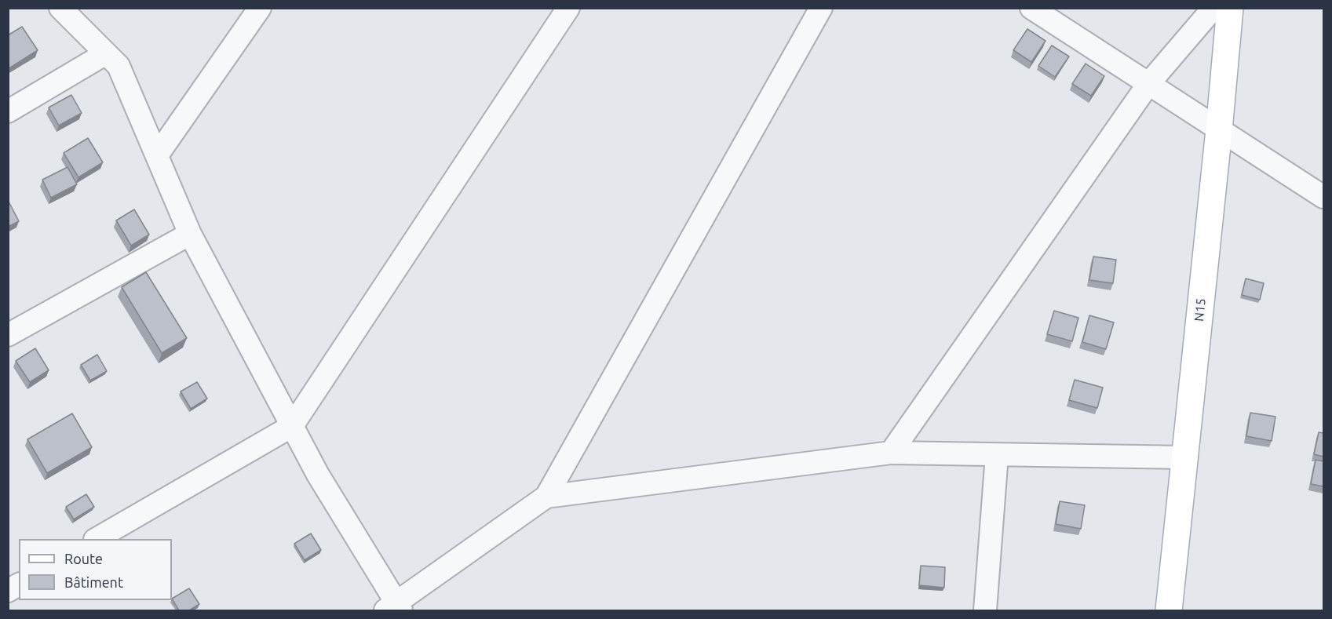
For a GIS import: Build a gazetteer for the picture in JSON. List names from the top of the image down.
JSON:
{
  "streets": {
    "main road": ["N15"]
  },
  "legend": ["Route", "Bâtiment"]
}
